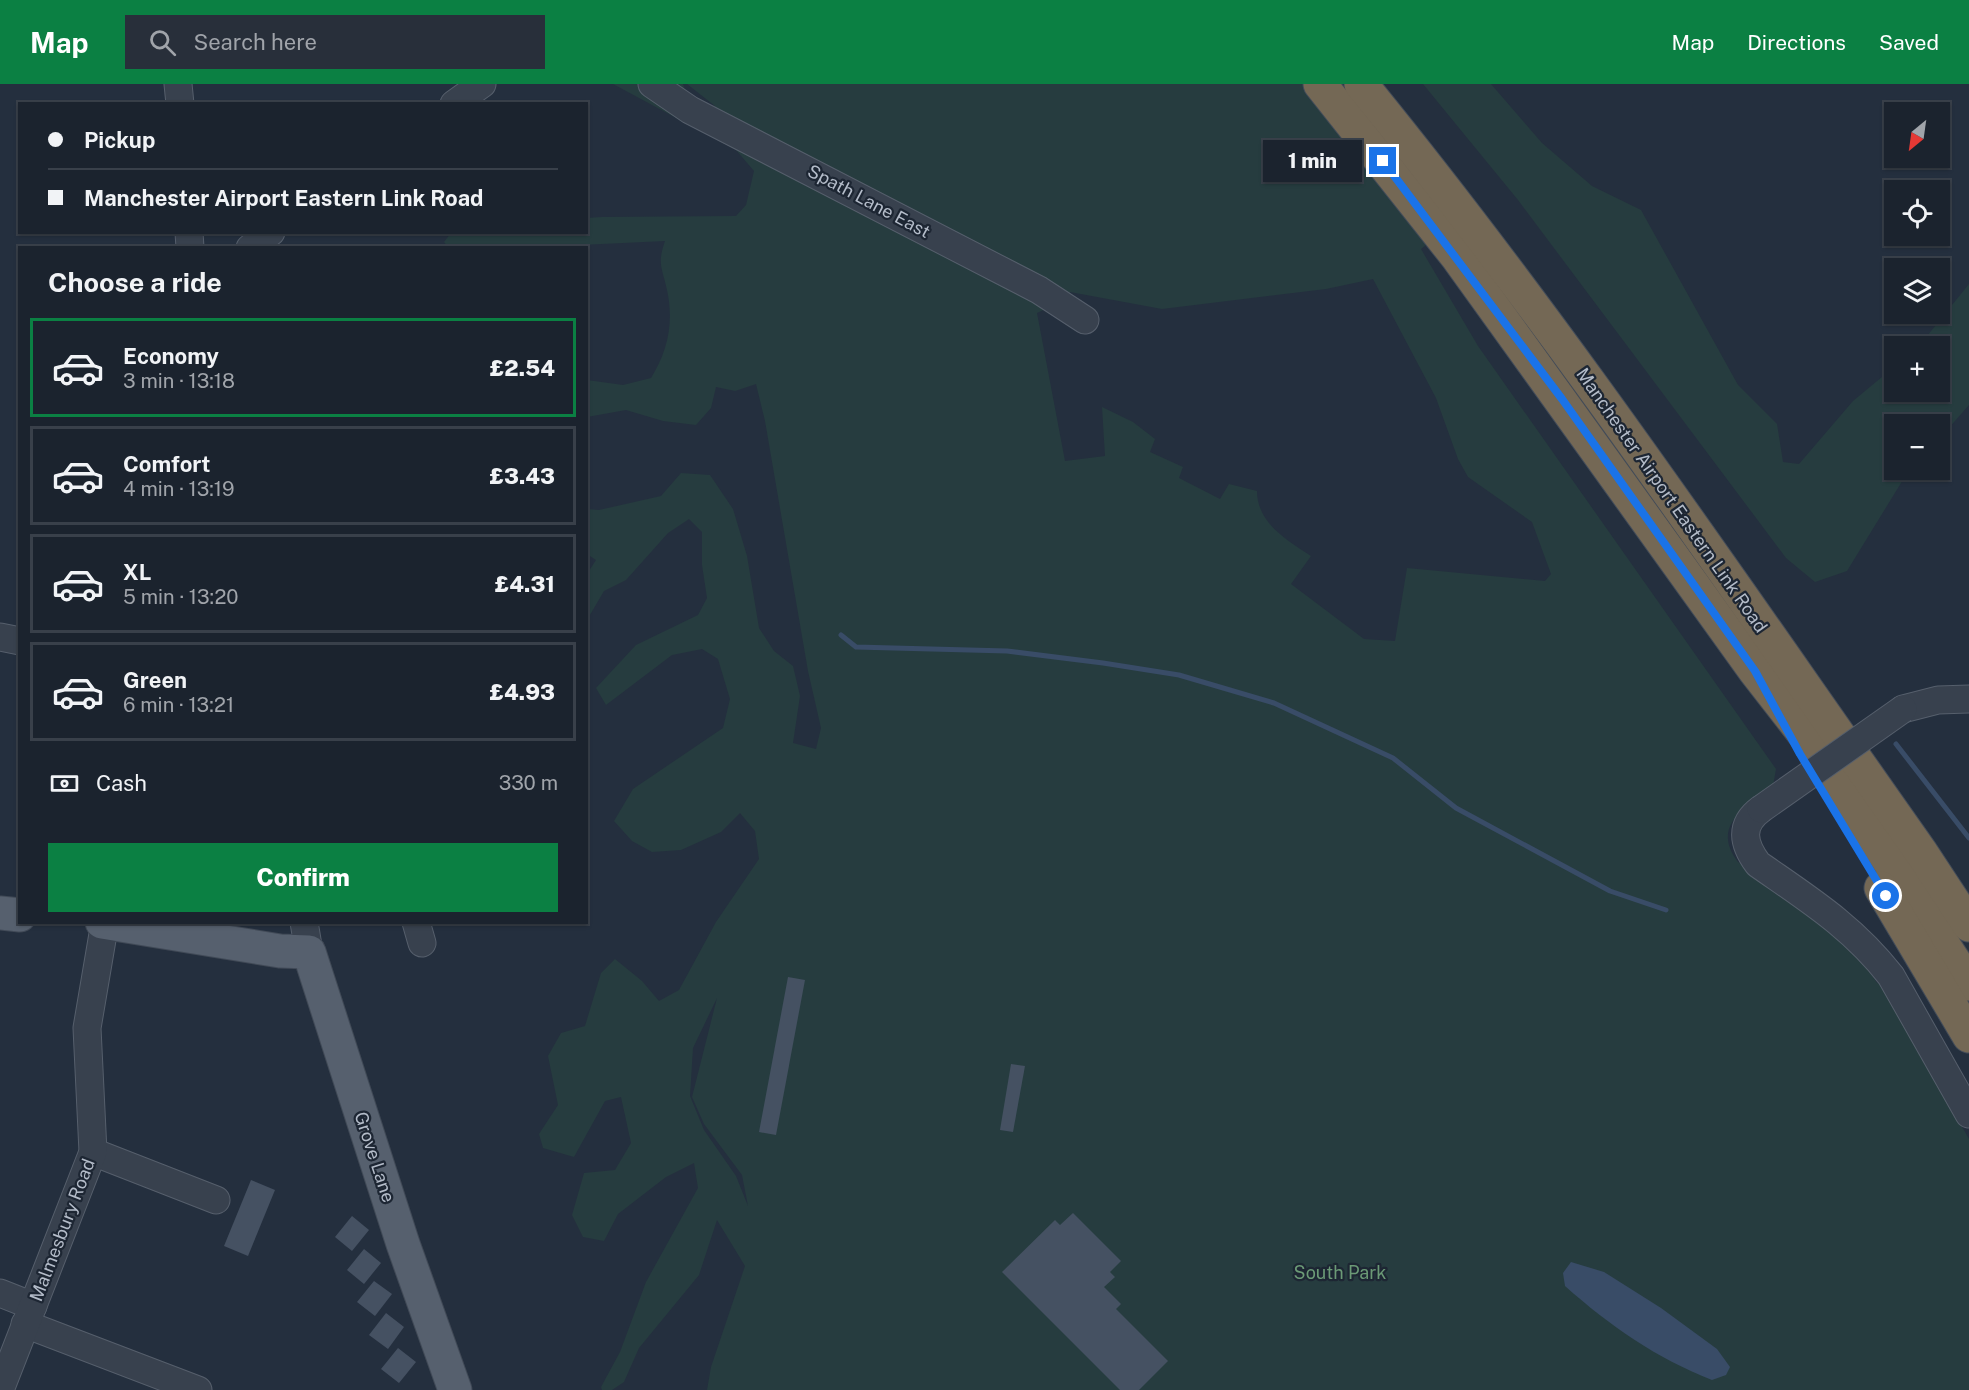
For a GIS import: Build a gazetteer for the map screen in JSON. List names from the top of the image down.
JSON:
{
  "streets": {
    "highway": ["Manchester Airport Eastern Link Road"],
    "main road": ["Grove Lane"],
    "street": ["Spath Lane East", "Malmesbury Road"]
  },
  "parks": ["South Park"],
  "north": "bottom left",
  "page": {
    "header": "Map",
    "search": "Search here",
    "nav": ["Map", "Directions", "Saved"],
    "map_buttons": ["+", "−"],
    "banner": ["Pickup", "Manchester Airport Eastern Link Road"],
    "bubble": "1 min",
    "heading": "Choose a ride",
    "list": [
      {
        "name": "Economy",
        "note": "3 min · 13:18",
        "value": "£2.54"
      },
      {
        "name": "Comfort",
        "note": "4 min · 13:19",
        "value": "£3.43"
      },
      {
        "name": "XL",
        "note": "5 min · 13:20",
        "value": "£4.31"
      },
      {
        "name": "Green",
        "note": "6 min · 13:21",
        "value": "£4.93"
      }
    ],
    "pay": ["Cash", "330 m"],
    "buttons": "Confirm"
  }
}
